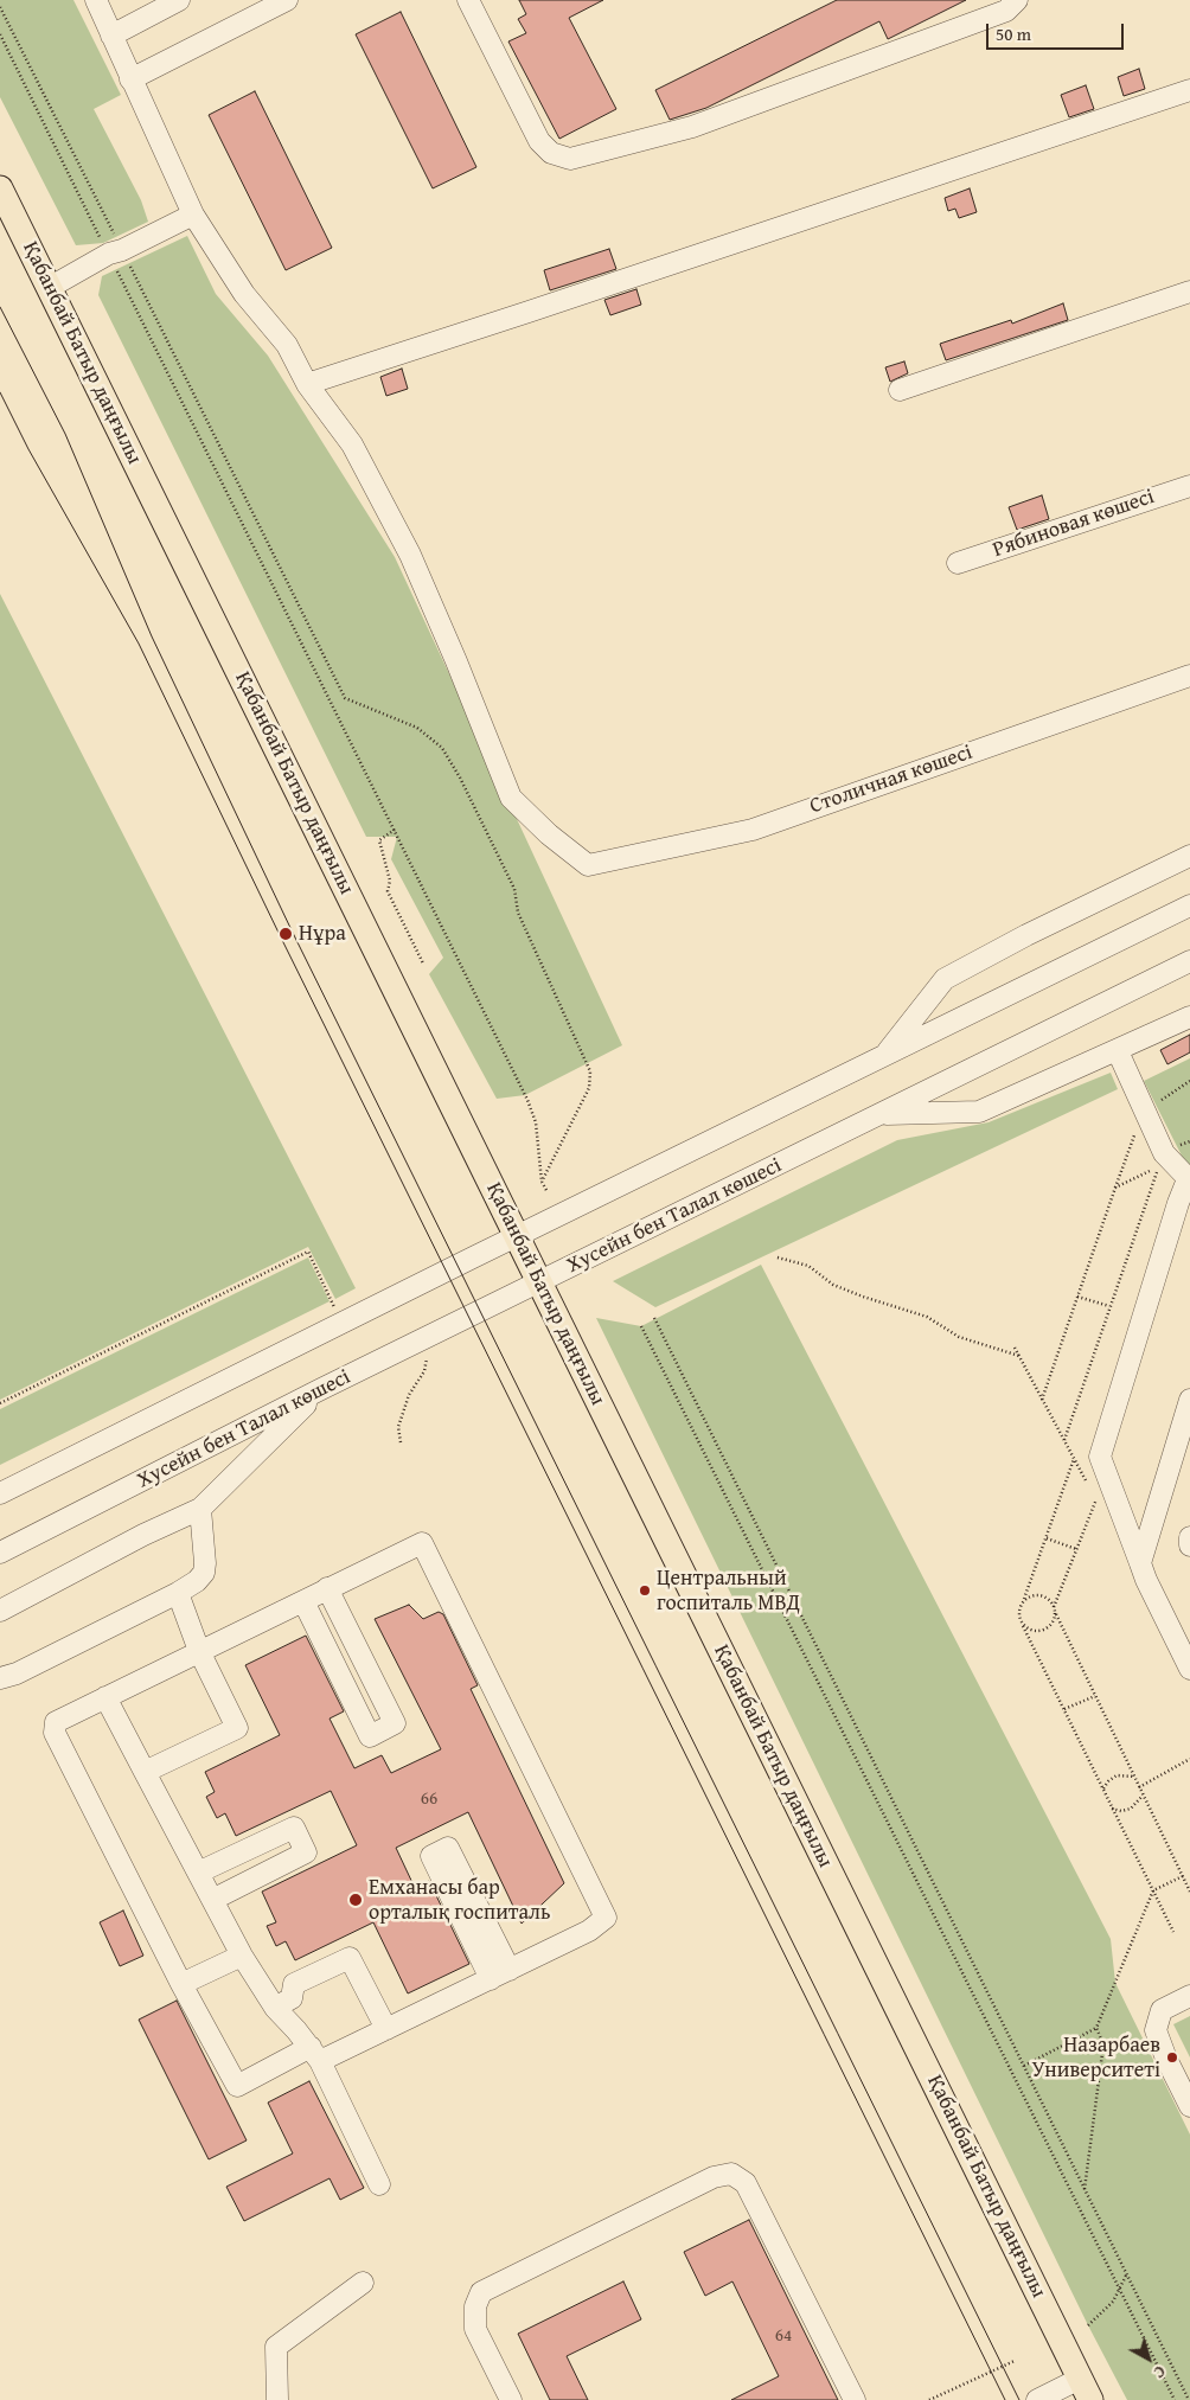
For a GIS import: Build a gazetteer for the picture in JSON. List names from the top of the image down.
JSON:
{
  "streets": {
    "main road": ["Қабанбай Батыр даңғылы"],
    "street": ["Рябиновая көшесі", "Столичная көшесі", "Хусейн бен Талал көшесі"]
  },
  "crossings": [
    ["Қабанбай Батыр даңғылы", "Хусейн бен Талал көшесі"]
  ],
  "places": [
    "Нұра",
    "Центральный госпиталь МВД",
    "Емханасы бар орталық госпиталь",
    "Назарбаев Университеті"
  ],
  "house_numbers": ["66", "64"],
  "scale_bar": "50 m",
  "north": "bottom right"
}
